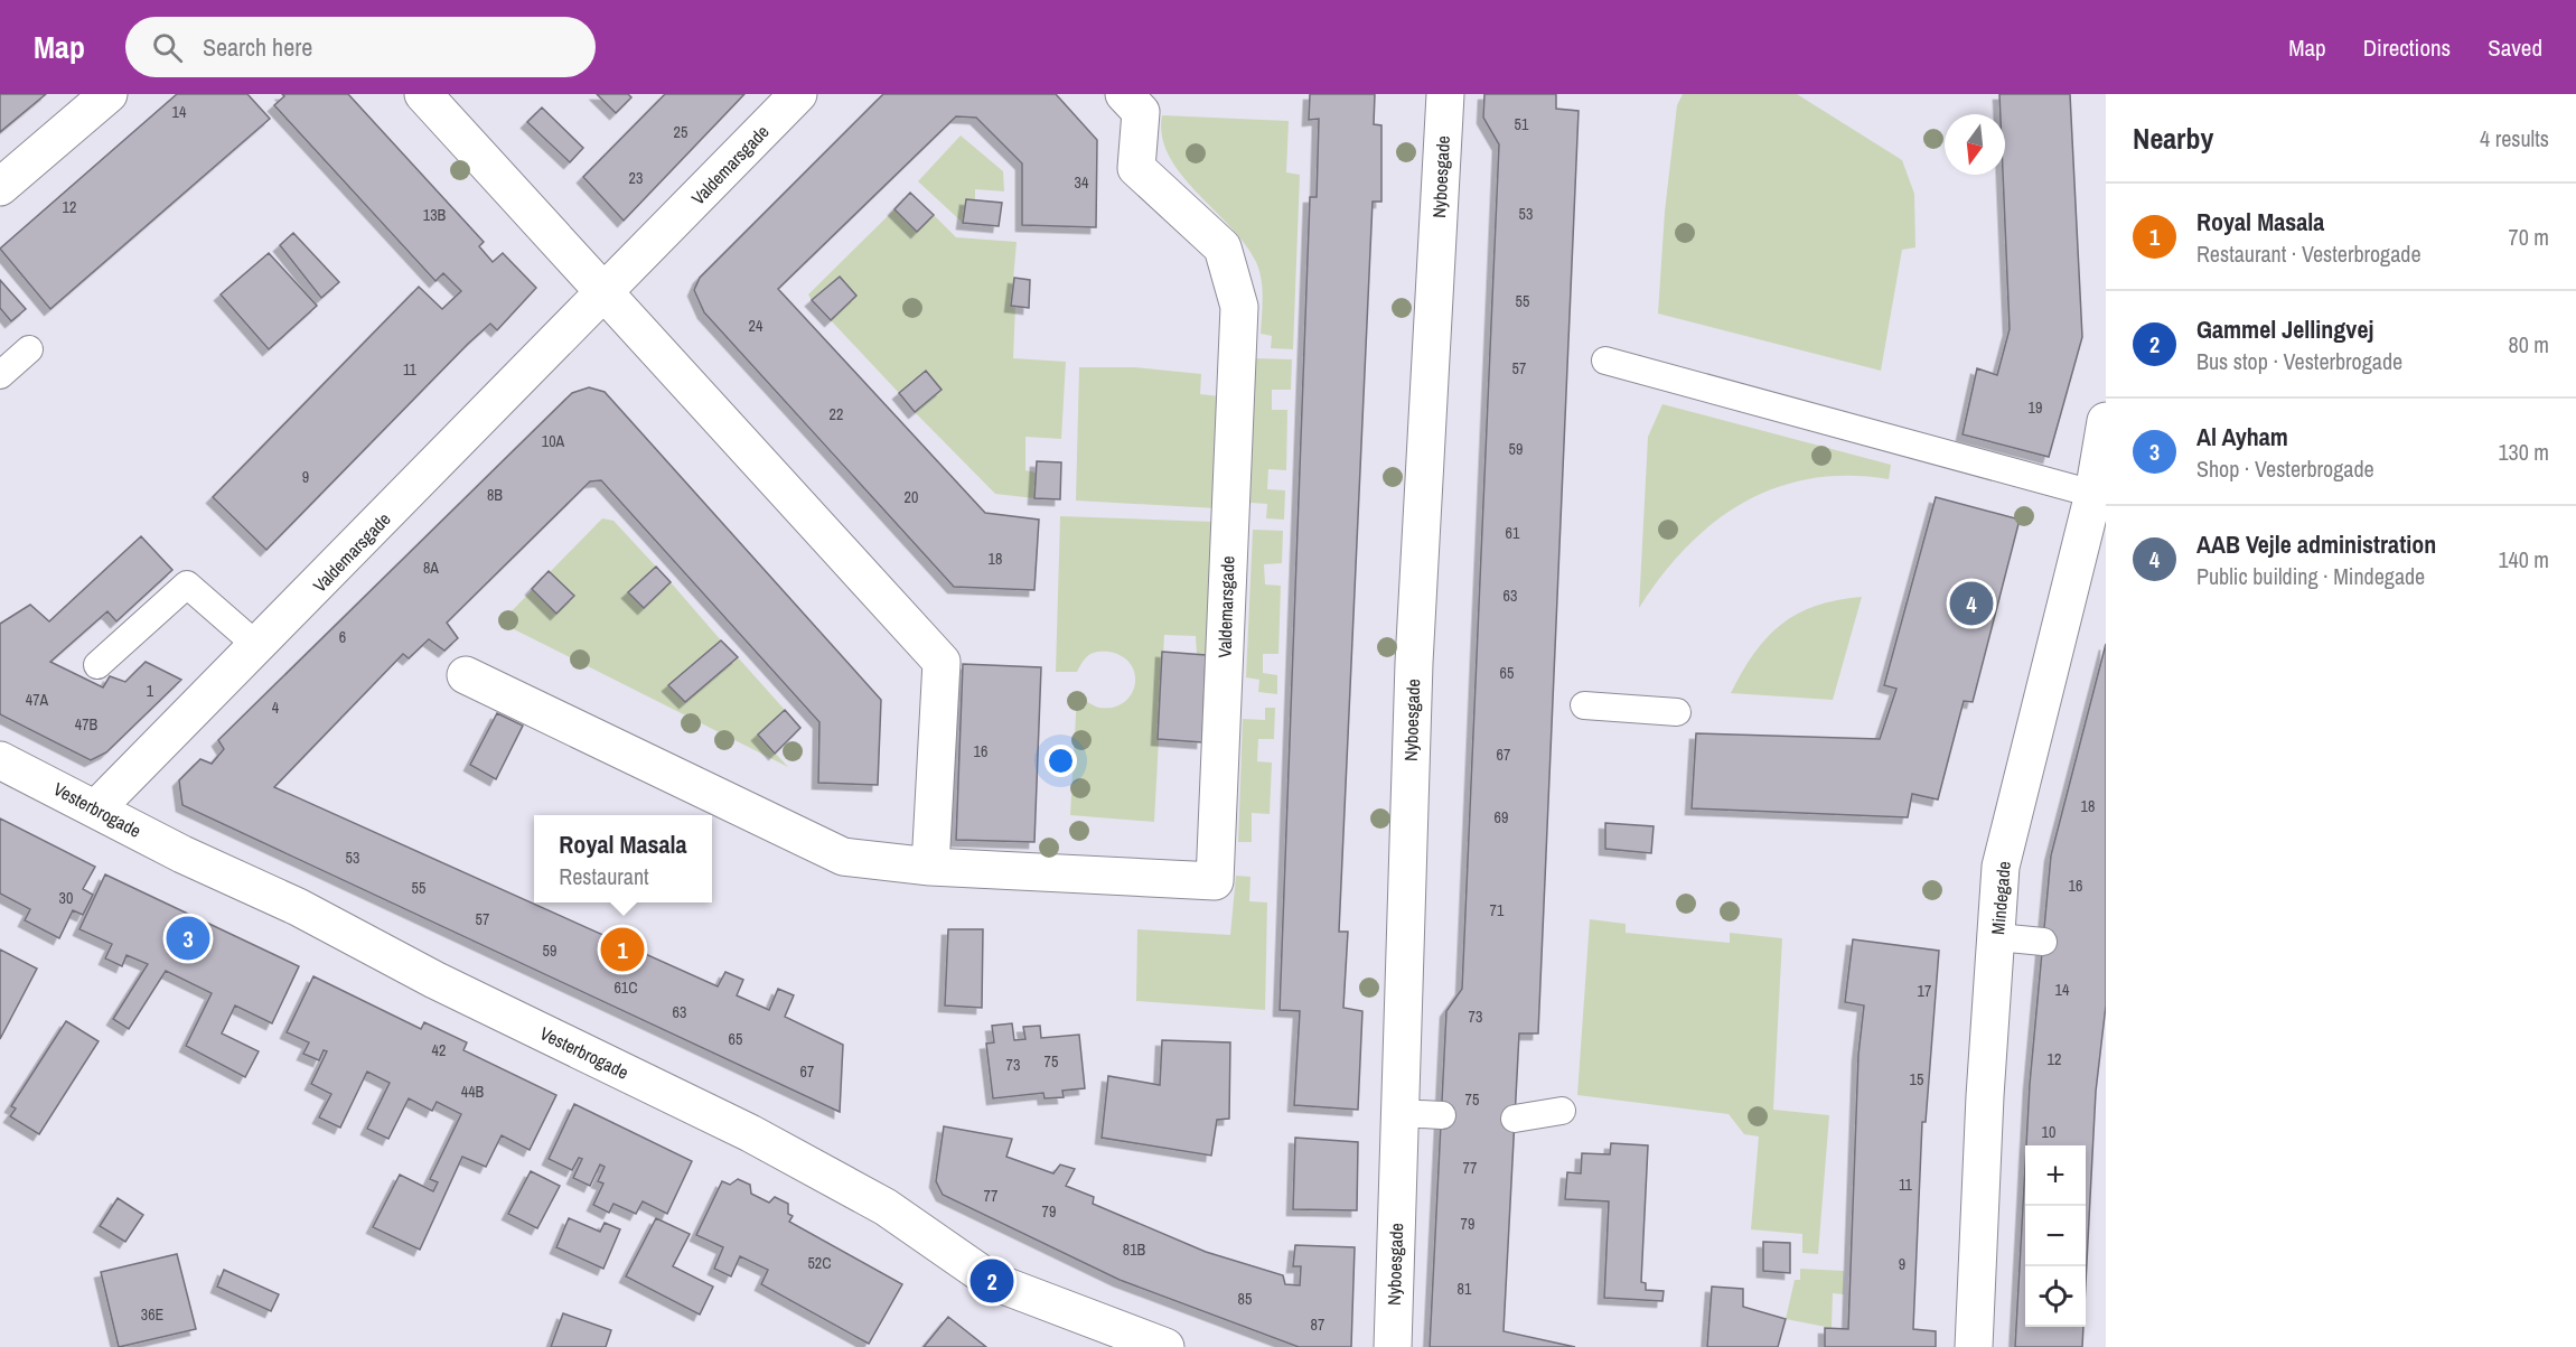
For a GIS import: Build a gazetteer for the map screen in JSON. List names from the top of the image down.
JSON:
{
  "streets": {
    "street": [
      "Valdemarsgade",
      "Nyboesgade",
      "Vesterbrogade",
      "Mindegade"
    ]
  },
  "crossings": [
    ["Valdemarsgade", "Vesterbrogade"]
  ],
  "house_numbers": [
    "14",
    "51",
    "25",
    "23",
    "34",
    "12",
    "53",
    "13B",
    "55",
    "24",
    "57",
    "11",
    "19",
    "22",
    "10A",
    "59",
    "9",
    "8B",
    "20",
    "61",
    "18",
    "8A",
    "63",
    "6",
    "65",
    "1",
    "47A",
    "4",
    "47B",
    "16",
    "67",
    "18",
    "69",
    "53",
    "16",
    "55",
    "30",
    "71",
    "57",
    "59",
    "61C",
    "14",
    "17",
    "63",
    "73",
    "65",
    "42",
    "12",
    "75",
    "73",
    "67",
    "15",
    "44B",
    "75",
    "10",
    "77",
    "11",
    "77",
    "79",
    "79",
    "81B",
    "52C",
    "9",
    "81",
    "85",
    "36E",
    "87"
  ],
  "north": "bottom",
  "page": {
    "header": "Map",
    "search": "Search here",
    "nav": ["Map", "Directions", "Saved"],
    "heading": ["Nearby", "4 results"],
    "list": [
      {
        "mark": "1",
        "name": "Royal Masala",
        "note": "Restaurant · Vesterbrogade",
        "value": "70 m"
      },
      {
        "mark": "2",
        "name": "Gammel Jellingvej",
        "note": "Bus stop · Vesterbrogade",
        "value": "80 m"
      },
      {
        "mark": "3",
        "name": "Al Ayham",
        "note": "Shop · Vesterbrogade",
        "value": "130 m"
      },
      {
        "mark": "4",
        "name": "AAB Vejle administration",
        "note": "Public building · Mindegade",
        "value": "140 m"
      }
    ],
    "pins": [
      "4",
      "3",
      "1",
      "2"
    ],
    "popup": ["Royal Masala", "Restaurant"],
    "map_buttons": ["+", "−"]
  }
}
